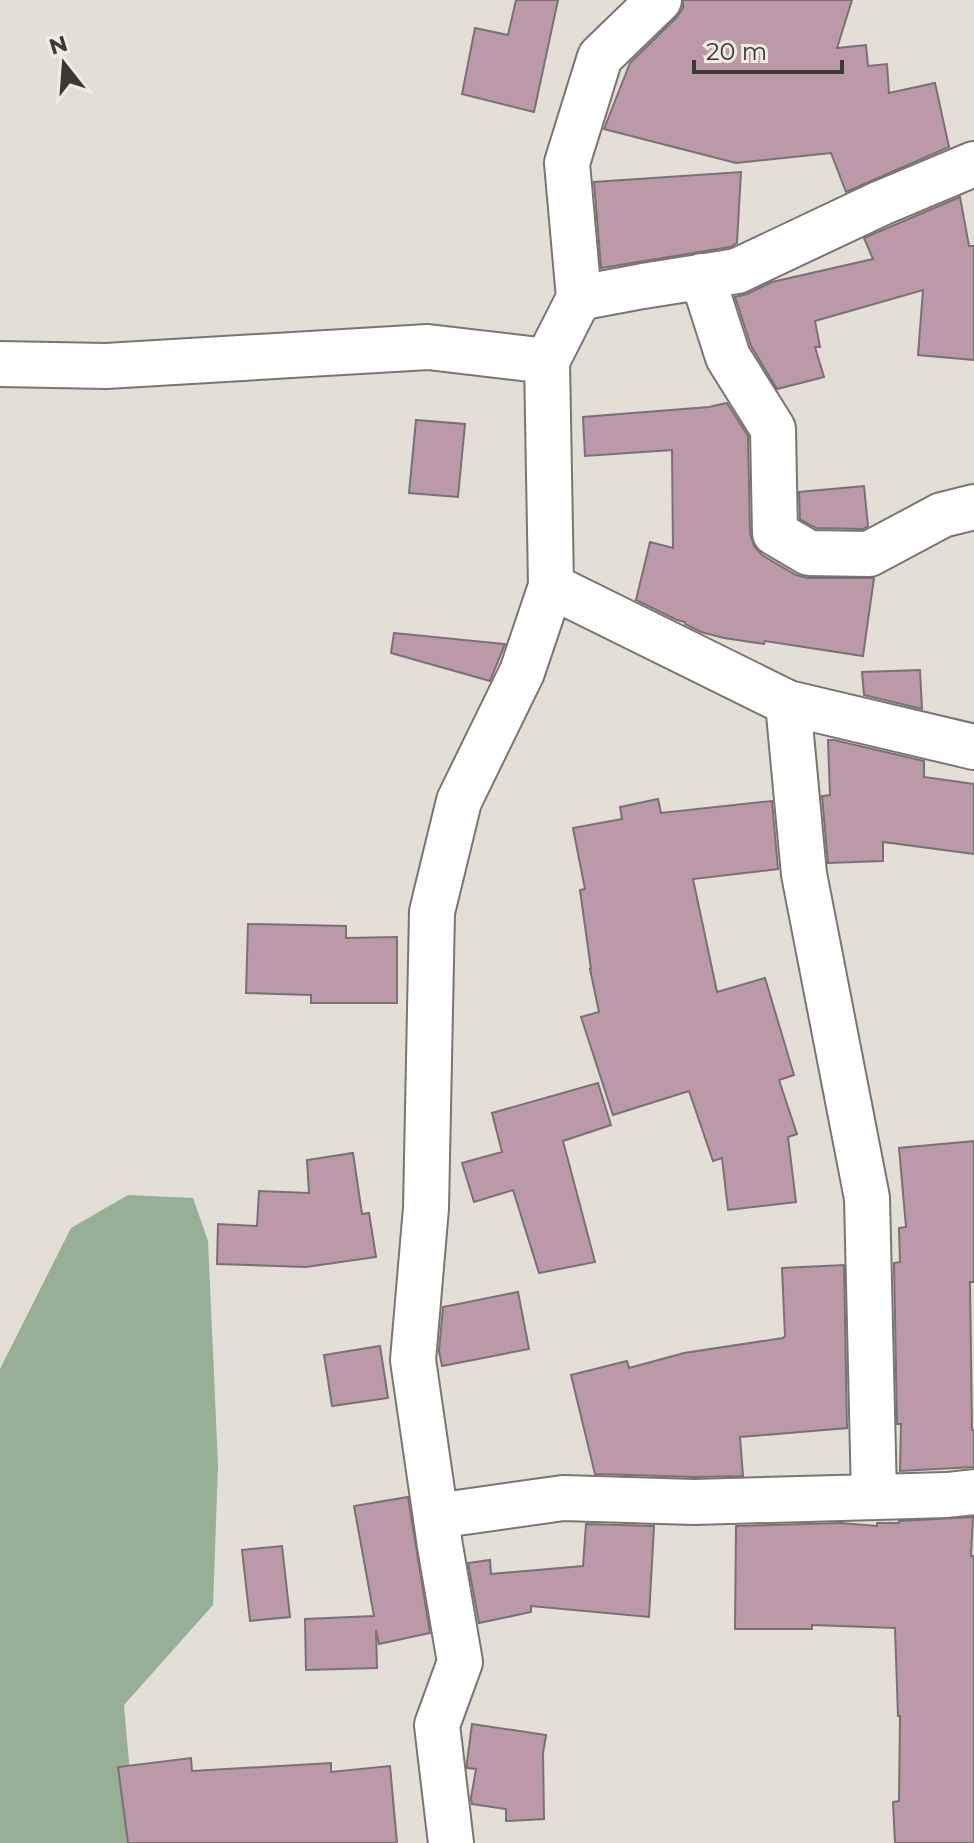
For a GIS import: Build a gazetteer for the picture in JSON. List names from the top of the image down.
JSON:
{
  "scale_bar": "20 m",
  "north": "top"
}
